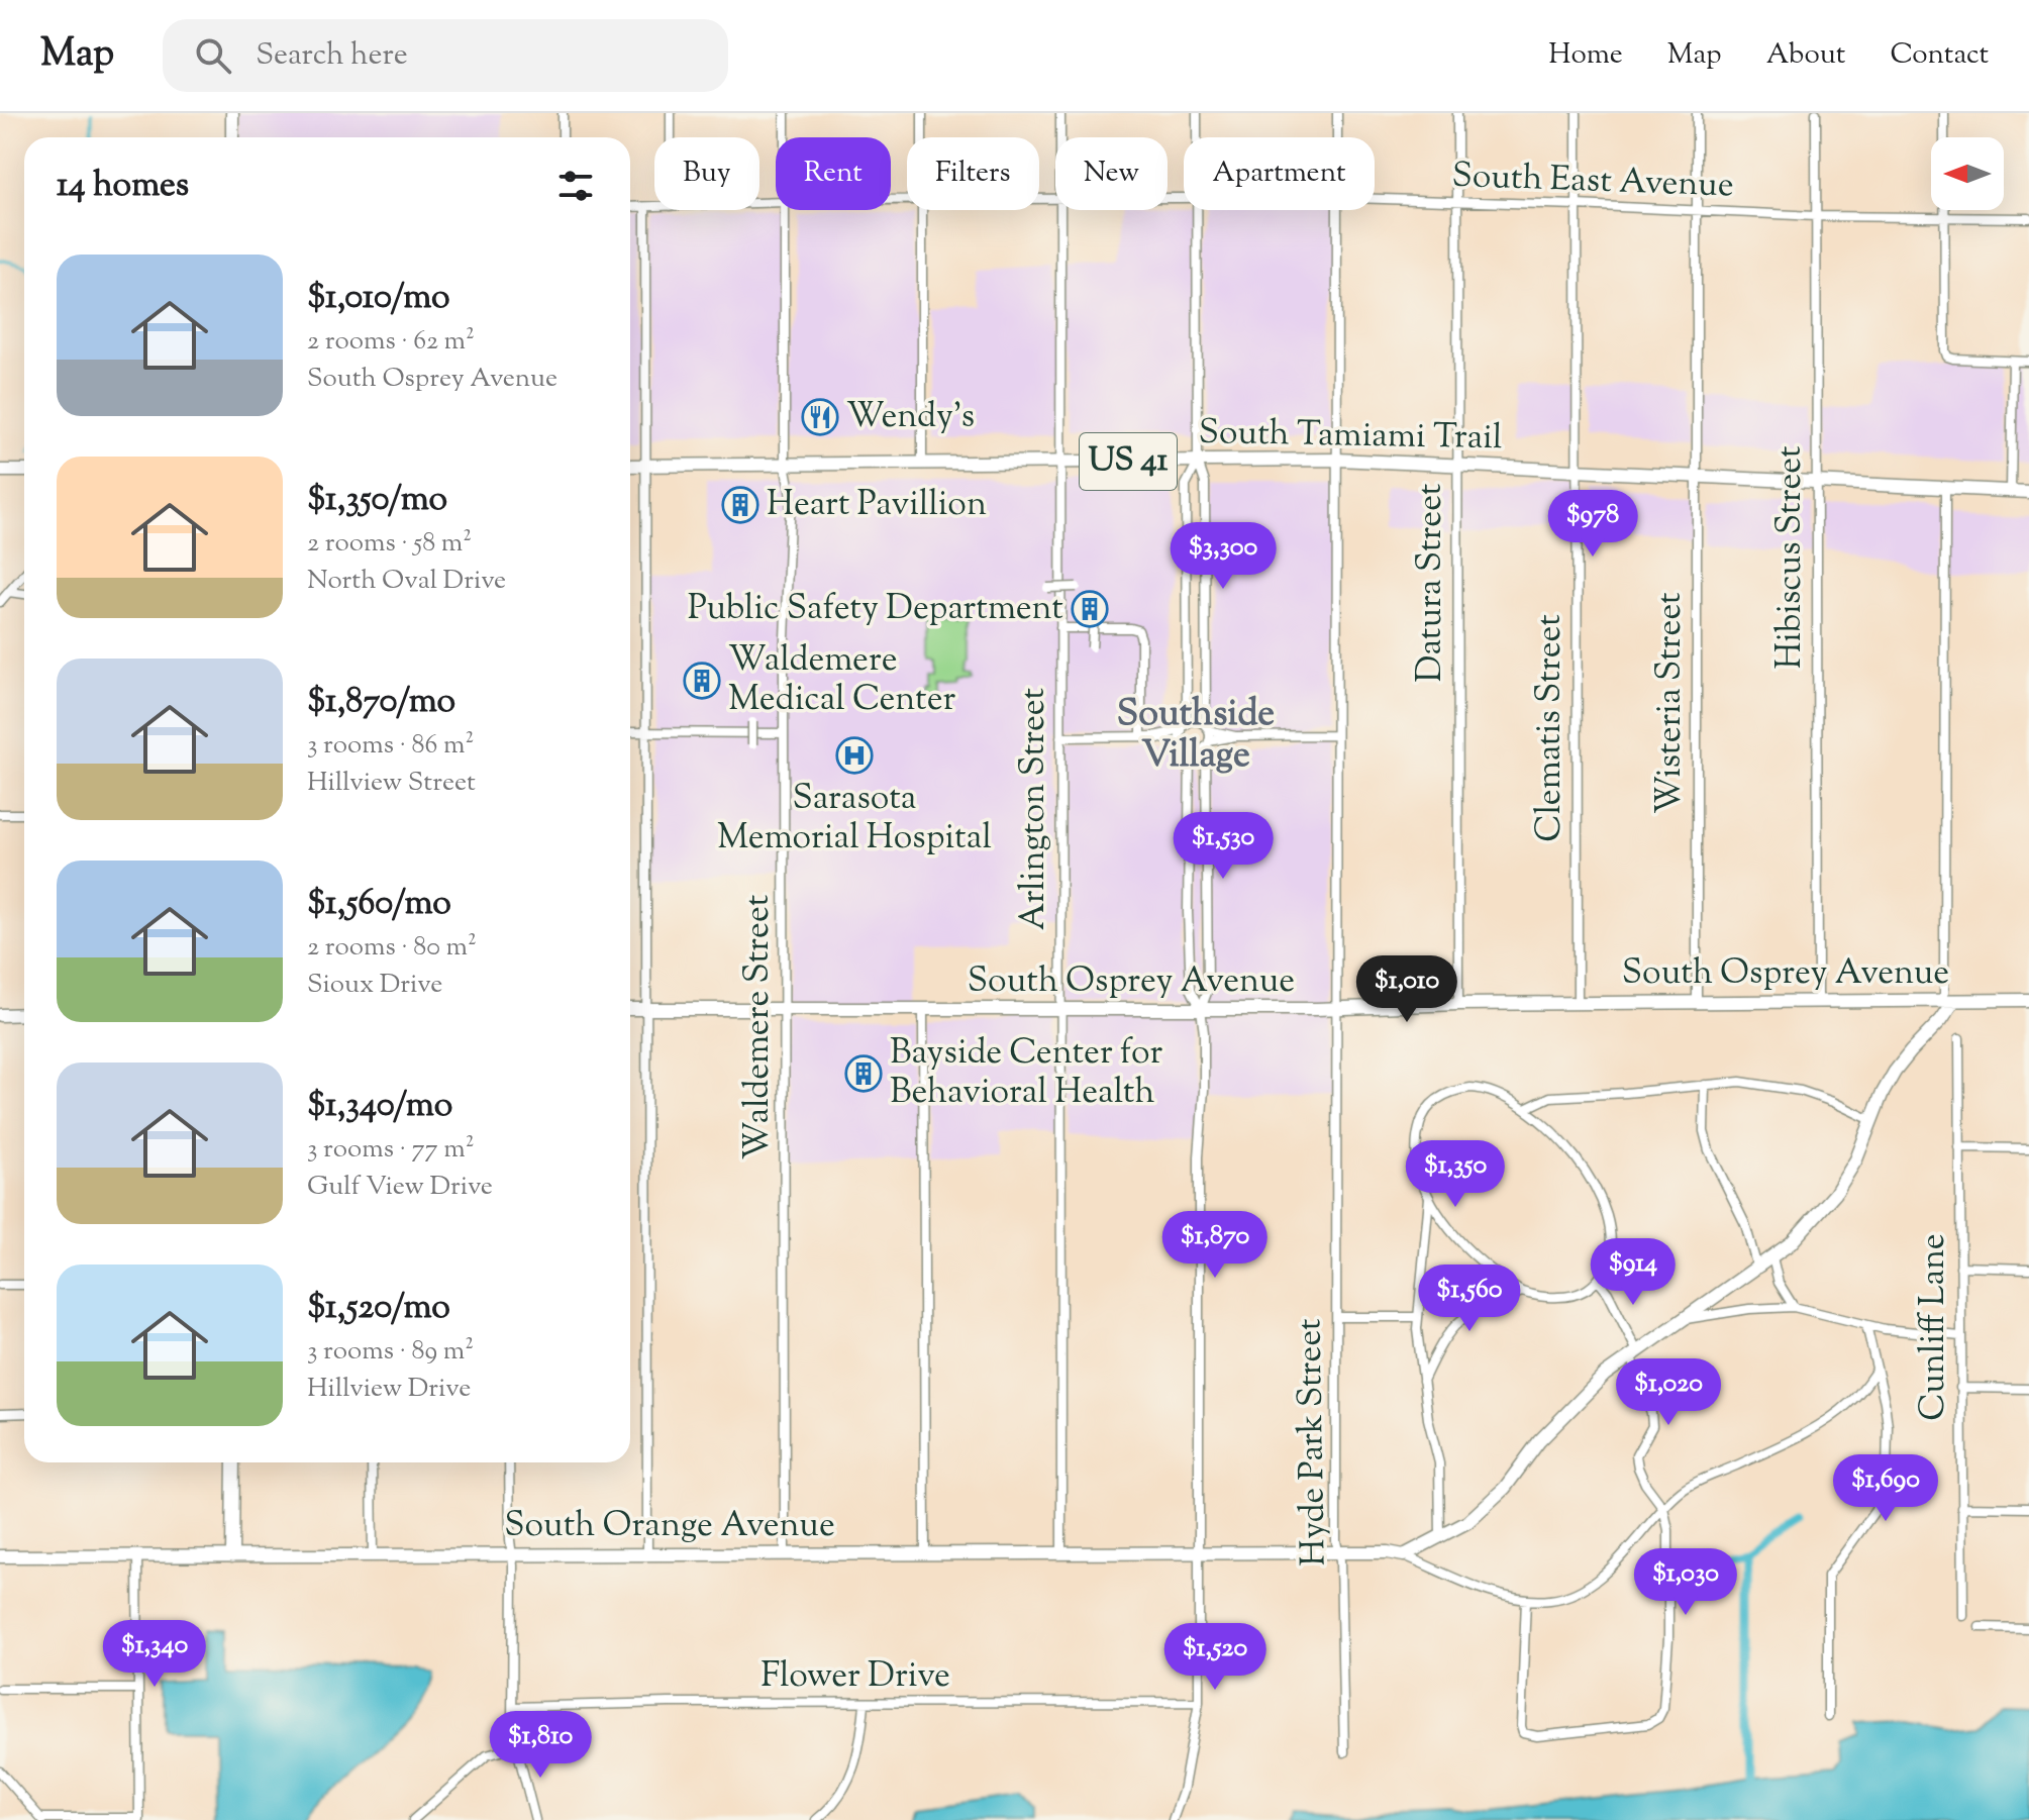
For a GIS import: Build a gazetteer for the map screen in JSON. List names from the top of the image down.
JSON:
{
  "streets": {
    "street": [
      "South East Avenue",
      "South Tamiami Trail",
      "US 41",
      "Hibiscus Street",
      "Datura Street",
      "Wisteria Street",
      "Clematis Street",
      "Arlington Street",
      "South Osprey Avenue",
      "Waldemere Street",
      "Cunliff Lane",
      "Hyde Park Street",
      "South Orange Avenue",
      "Flower Drive"
    ]
  },
  "crossings": [
    ["South East Avenue", "Hibiscus Street"],
    ["South East Avenue", "Datura Street"],
    ["South East Avenue", "Wisteria Street"],
    ["South East Avenue", "Clematis Street"],
    ["South Tamiami Trail", "Hibiscus Street"],
    ["South Tamiami Trail", "Datura Street"],
    ["South Tamiami Trail", "Wisteria Street"],
    ["South Tamiami Trail", "Clematis Street"],
    ["South Tamiami Trail", "Arlington Street"],
    ["South Tamiami Trail", "Waldemere Street"],
    ["South Tamiami Trail", "Hyde Park Street"],
    ["Hibiscus Street", "South Osprey Avenue"],
    ["Datura Street", "South Osprey Avenue"],
    ["Wisteria Street", "South Osprey Avenue"],
    ["Clematis Street", "South Osprey Avenue"],
    ["Arlington Street", "South Osprey Avenue"],
    ["Arlington Street", "South Orange Avenue"],
    ["South Osprey Avenue", "Waldemere Street"],
    ["South Osprey Avenue", "Hyde Park Street"],
    ["Waldemere Street", "South Orange Avenue"],
    ["Hyde Park Street", "South Orange Avenue"]
  ],
  "districts": ["Southside Village"],
  "places": {
    "restaurant": ["Wendy's"],
    "building": [
      "Heart Pavillion",
      "Public Safety Department",
      "Waldemere Medical Center",
      "Bayside Center for Behavioral Health"
    ],
    "hospital": ["Sarasota Memorial Hospital"]
  },
  "north": "left",
  "page": {
    "header": "Map",
    "search": "Search here",
    "nav": [
      "Home",
      "Map",
      "About",
      "Contact"
    ],
    "chip": [
      "Buy",
      "Rent",
      "Filters",
      "New",
      "Apartment"
    ],
    "heading": "14 homes",
    "list": [
      {
        "name": "$1,010/mo",
        "note": "2 rooms · 62 m² · South Osprey Avenue"
      },
      {
        "name": "$1,350/mo",
        "note": "2 rooms · 58 m² · North Oval Drive"
      },
      {
        "name": "$1,870/mo",
        "note": "3 rooms · 86 m² · Hillview Street"
      },
      {
        "name": "$1,560/mo",
        "note": "2 rooms · 80 m² · Sioux Drive"
      },
      {
        "name": "$1,340/mo",
        "note": "3 rooms · 77 m² · Gulf View Drive"
      },
      {
        "name": "$1,520/mo",
        "note": "3 rooms · 89 m² · Hillview Drive"
      }
    ],
    "price": [
      "$978",
      "$3,300",
      "$1,530",
      "$1,010",
      "$1,350",
      "$1,870",
      "$914",
      "$1,560",
      "$1,020",
      "$1,690",
      "$1,030",
      "$1,340",
      "$1,520",
      "$1,810"
    ]
  }
}
